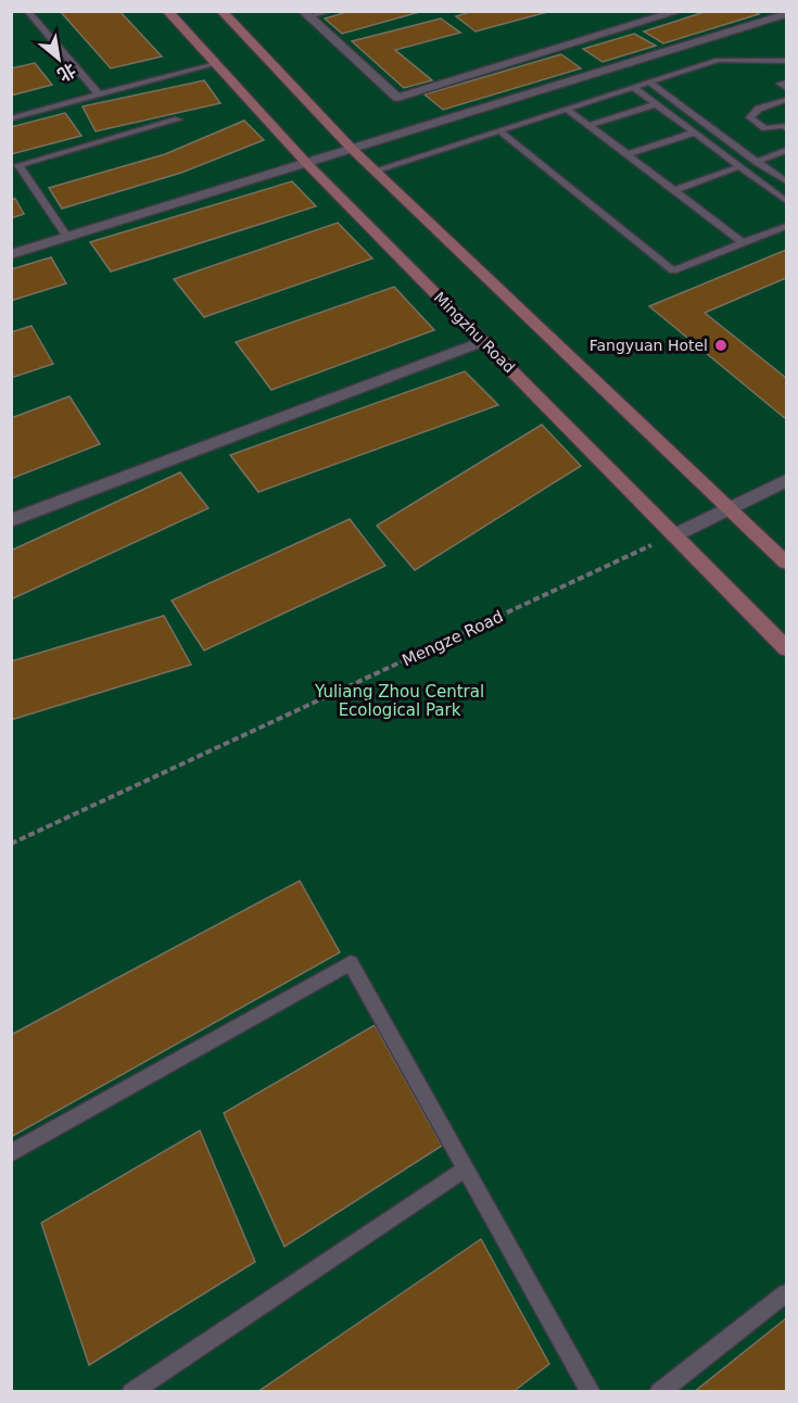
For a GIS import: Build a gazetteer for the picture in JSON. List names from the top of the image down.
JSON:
{
  "streets": {
    "street": ["Mingzhu Road"],
    "path": ["Mengze Road"]
  },
  "crossings": [
    ["Mingzhu Road", "Mengze Road"]
  ],
  "parks": ["Yuliang Zhou Central Ecological Park"],
  "places": ["Fangyuan Hotel"],
  "north": "bottom right"
}
